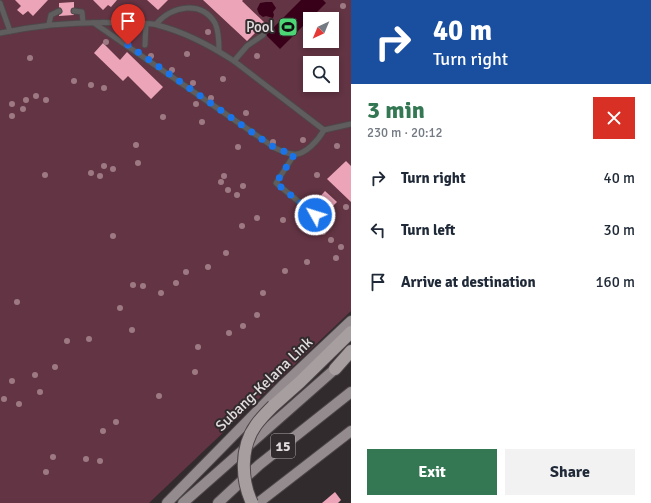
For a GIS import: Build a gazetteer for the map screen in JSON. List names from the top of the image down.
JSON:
{
  "streets": {
    "main road": ["Subang-Kelana Link", "15"]
  },
  "places": {
    "sports": ["Pool"]
  },
  "north": "bottom left",
  "page": {
    "turn": ["40 m", "Turn right"],
    "heading": ["3 min", "230 m · 20:12"],
    "list": [
      {
        "name": "Turn right",
        "value": "40 m"
      },
      {
        "name": "Turn left",
        "value": "30 m"
      },
      {
        "name": "Arrive at destination",
        "value": "160 m"
      }
    ],
    "buttons": ["Exit", "Share"]
  }
}
